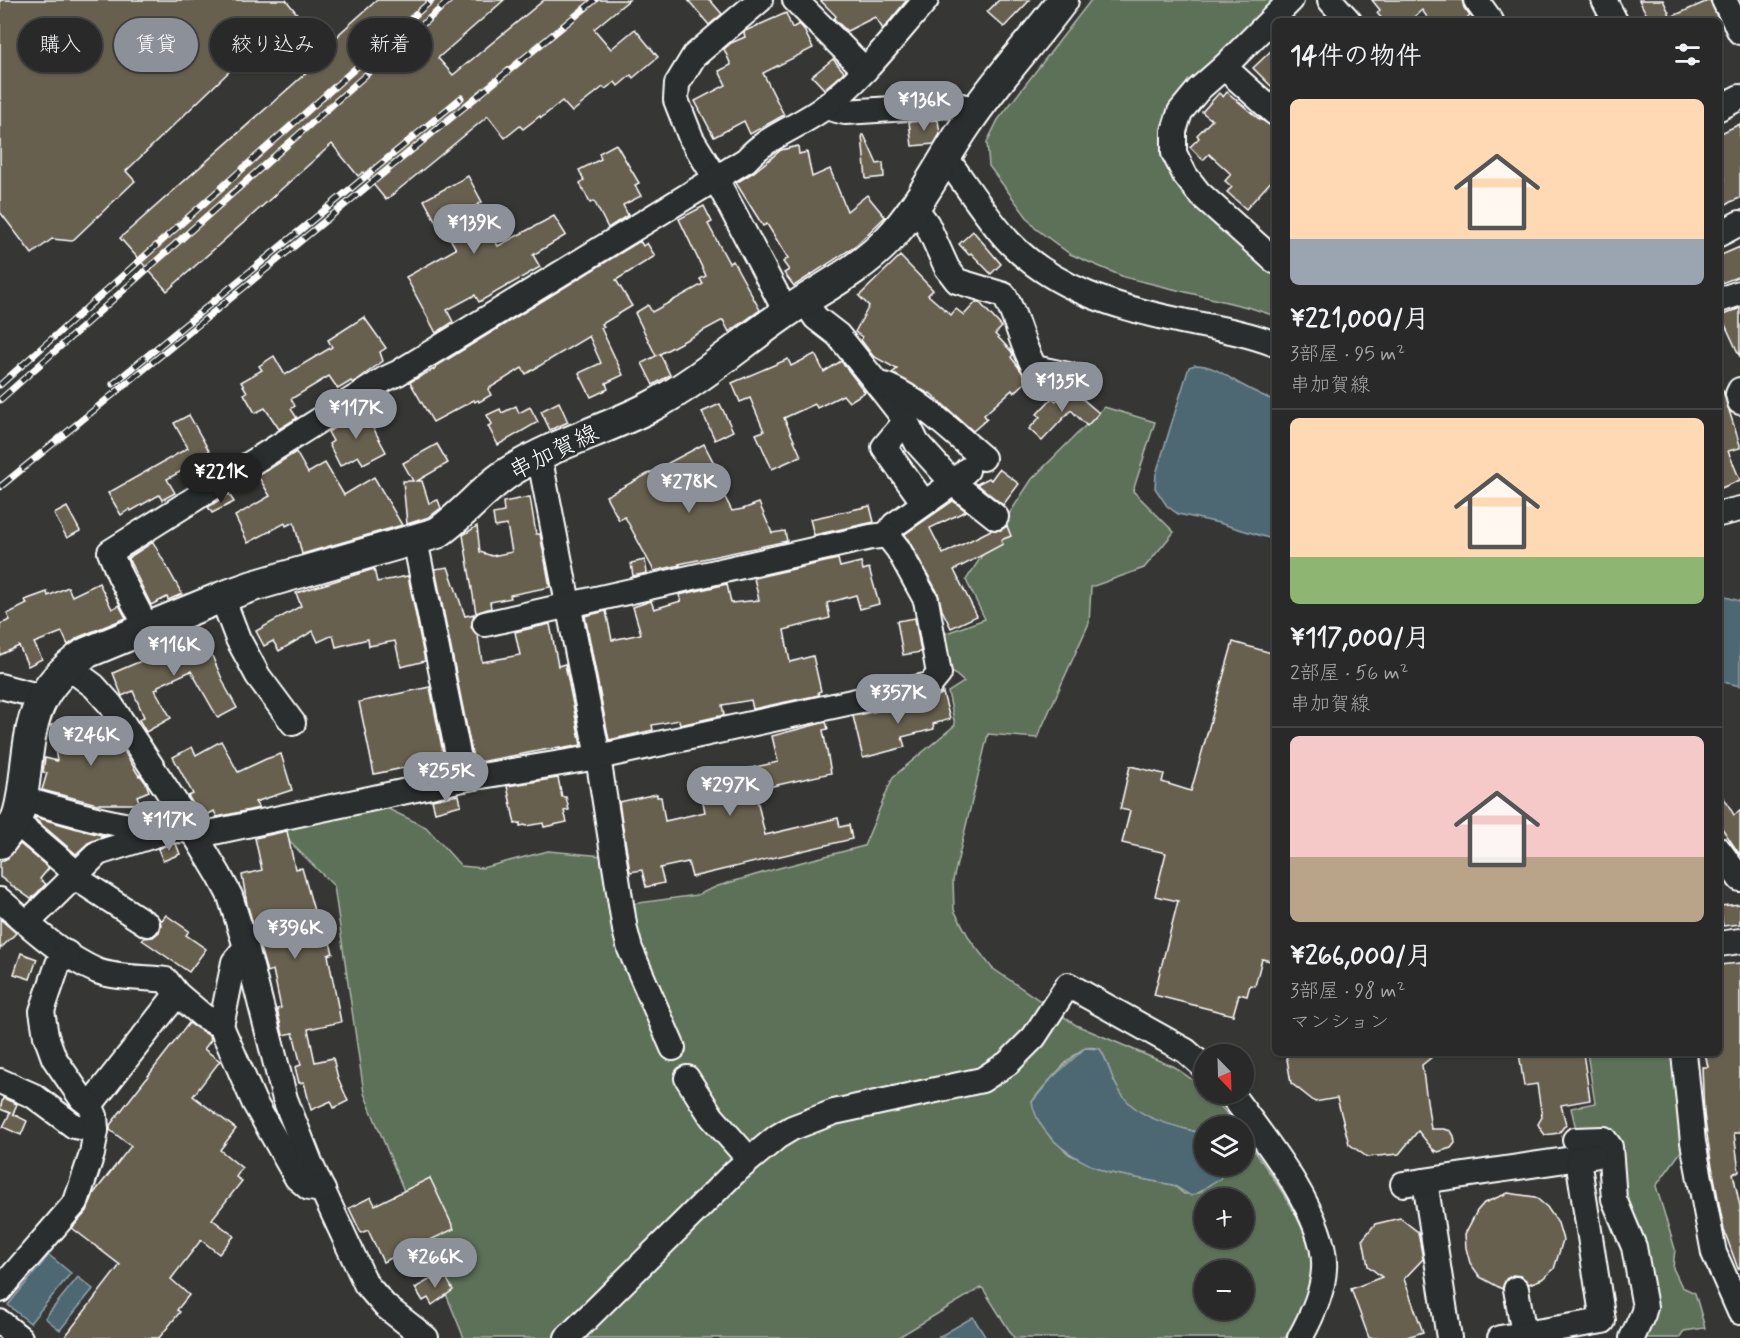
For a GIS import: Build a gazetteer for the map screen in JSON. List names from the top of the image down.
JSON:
{
  "streets": {
    "main road": ["串加賀線"]
  },
  "north": "bottom right",
  "page": {
    "chip": [
      "購入",
      "賃貸",
      "絞り込み",
      "新着"
    ],
    "heading": "14件の物件",
    "price": [
      "¥136K",
      "¥139K",
      "¥135K",
      "¥117K",
      "¥221K",
      "¥278K",
      "¥116K",
      "¥357K",
      "¥246K",
      "¥255K",
      "¥297K",
      "¥117K",
      "¥396K",
      "¥266K"
    ],
    "list": [
      {
        "name": "¥221,000/月",
        "note": "3部屋 · 95 m² · 串加賀線"
      },
      {
        "name": "¥117,000/月",
        "note": "2部屋 · 56 m² · 串加賀線"
      },
      {
        "name": "¥266,000/月",
        "note": "3部屋 · 98 m² · マンション"
      }
    ],
    "map_buttons": ["+", "−"]
  }
}
